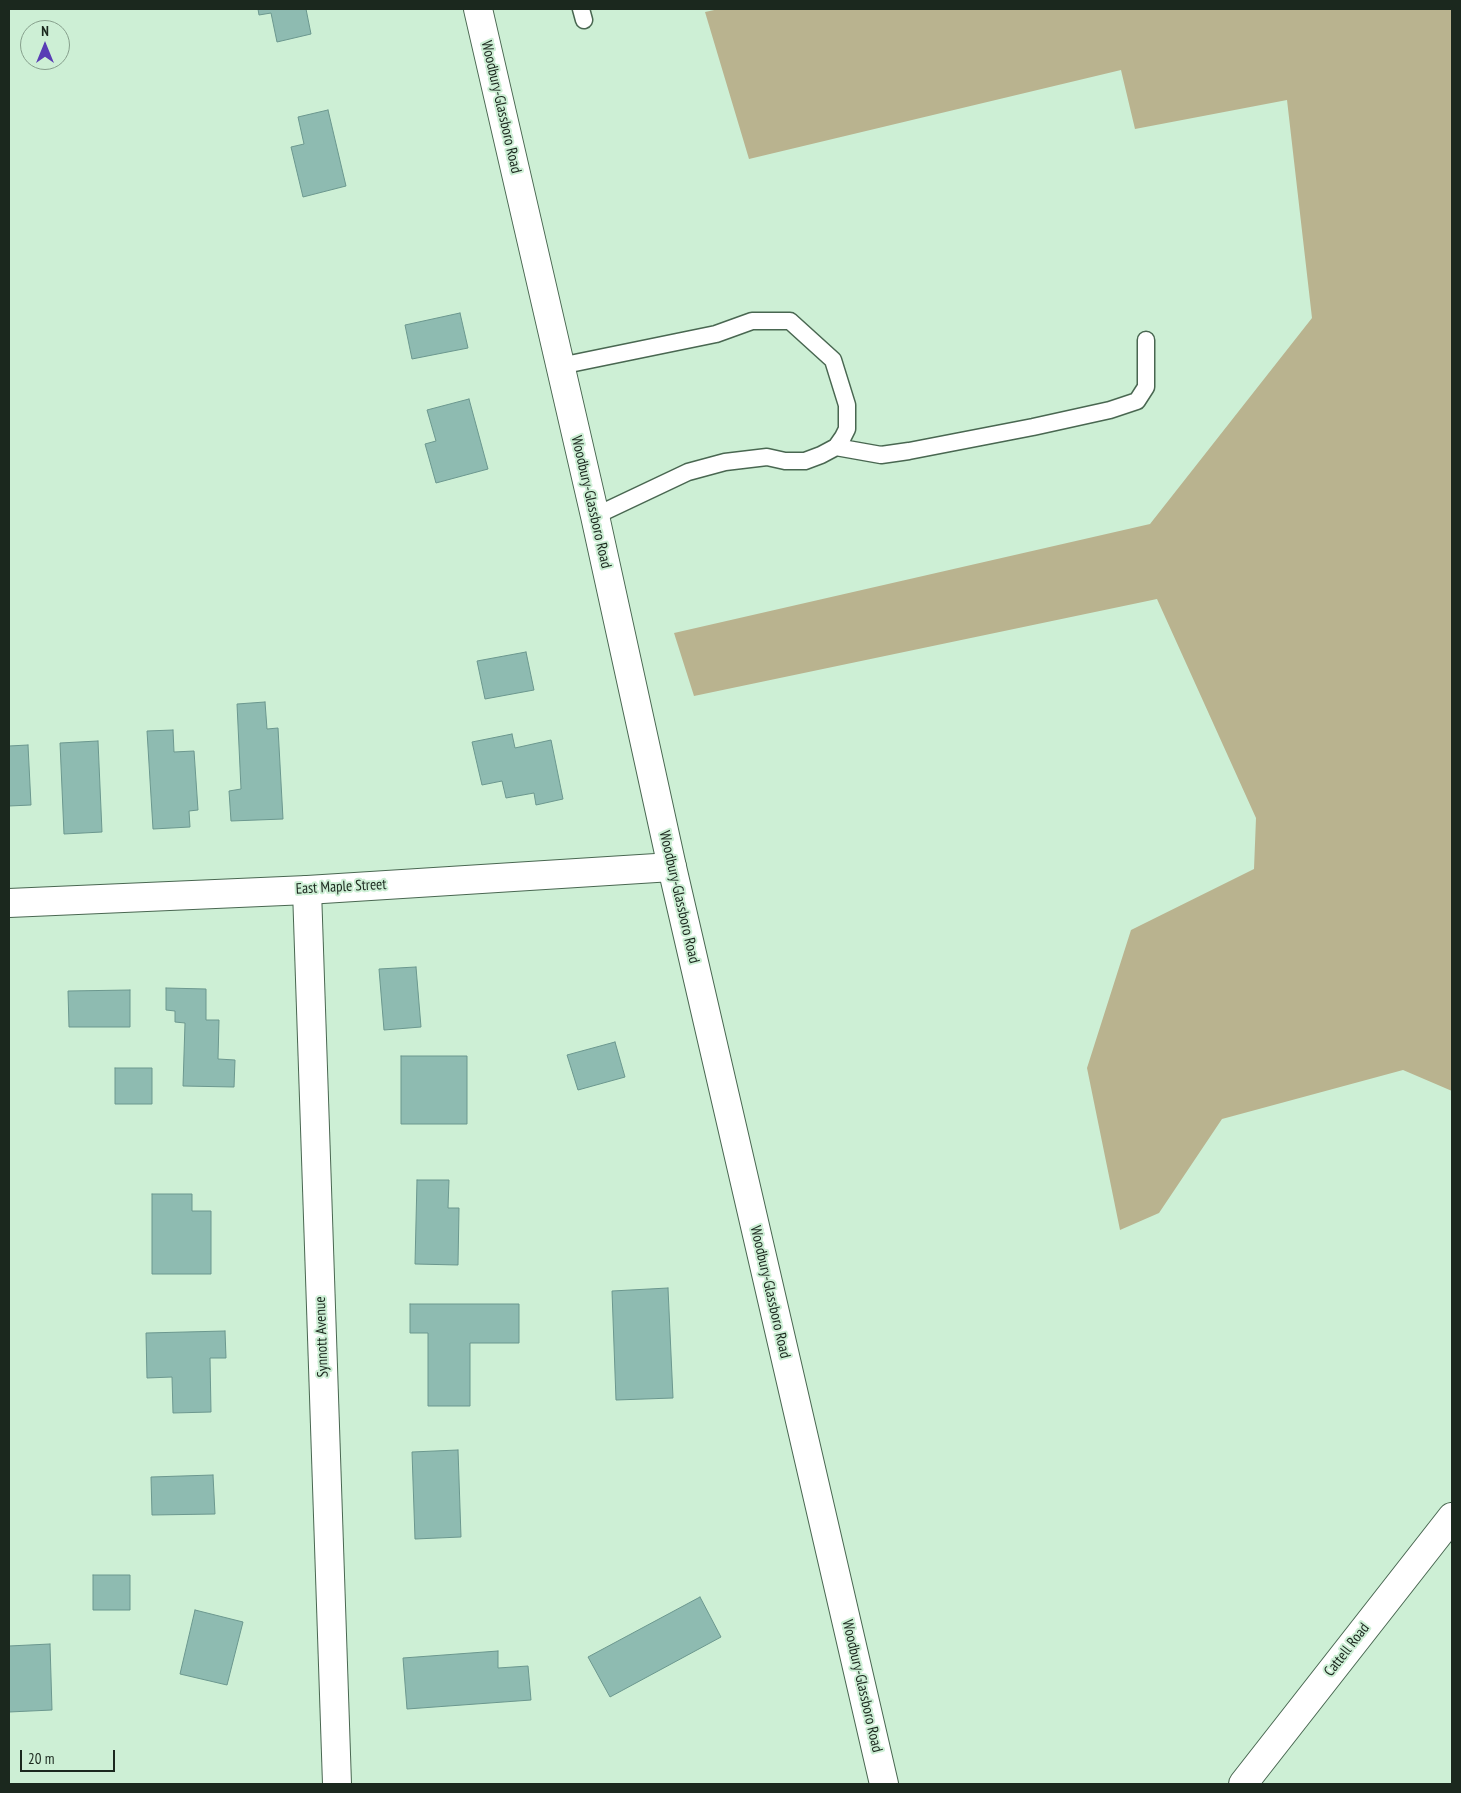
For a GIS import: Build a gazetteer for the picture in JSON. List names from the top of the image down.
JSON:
{
  "streets": {
    "street": [
      "Woodbury-Glassboro Road",
      "East Maple Street",
      "Synnott Avenue",
      "Cattell Road"
    ]
  },
  "crossings": [
    ["Woodbury-Glassboro Road", "East Maple Street"],
    ["East Maple Street", "Synnott Avenue"]
  ],
  "scale_bar": "20 m",
  "north": "top"
}
